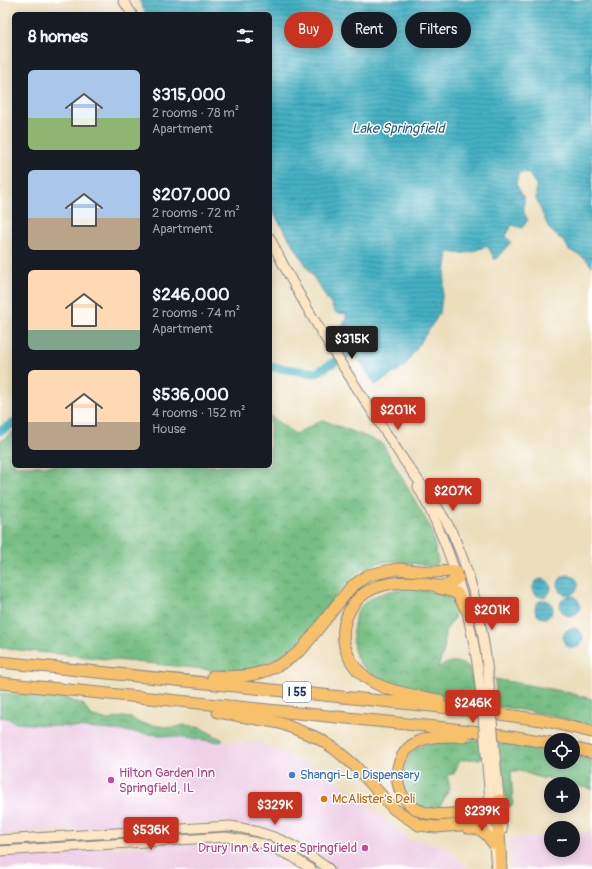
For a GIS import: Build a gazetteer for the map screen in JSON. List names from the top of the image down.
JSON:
{
  "streets": {
    "highway": ["I 55"]
  },
  "water": ["Lake Springfield"],
  "places": [
    "Shangri-La Dispensary",
    "Hilton Garden Inn Springfield, IL",
    "McAlister's Deli",
    "Drury Inn & Suites Springfield"
  ],
  "page": {
    "chip": ["Buy", "Rent", "Filters"],
    "heading": "8 homes",
    "list": [
      {
        "name": "$315,000",
        "note": "2 rooms · 78 m² · Apartment"
      },
      {
        "name": "$207,000",
        "note": "2 rooms · 72 m² · Apartment"
      },
      {
        "name": "$246,000",
        "note": "2 rooms · 74 m² · Apartment"
      },
      {
        "name": "$536,000",
        "note": "4 rooms · 152 m² · House"
      }
    ],
    "price": [
      "$315K",
      "$201K",
      "$207K",
      "$201K",
      "$246K",
      "$329K",
      "$239K",
      "$536K"
    ],
    "map_buttons": ["+", "−"]
  }
}
